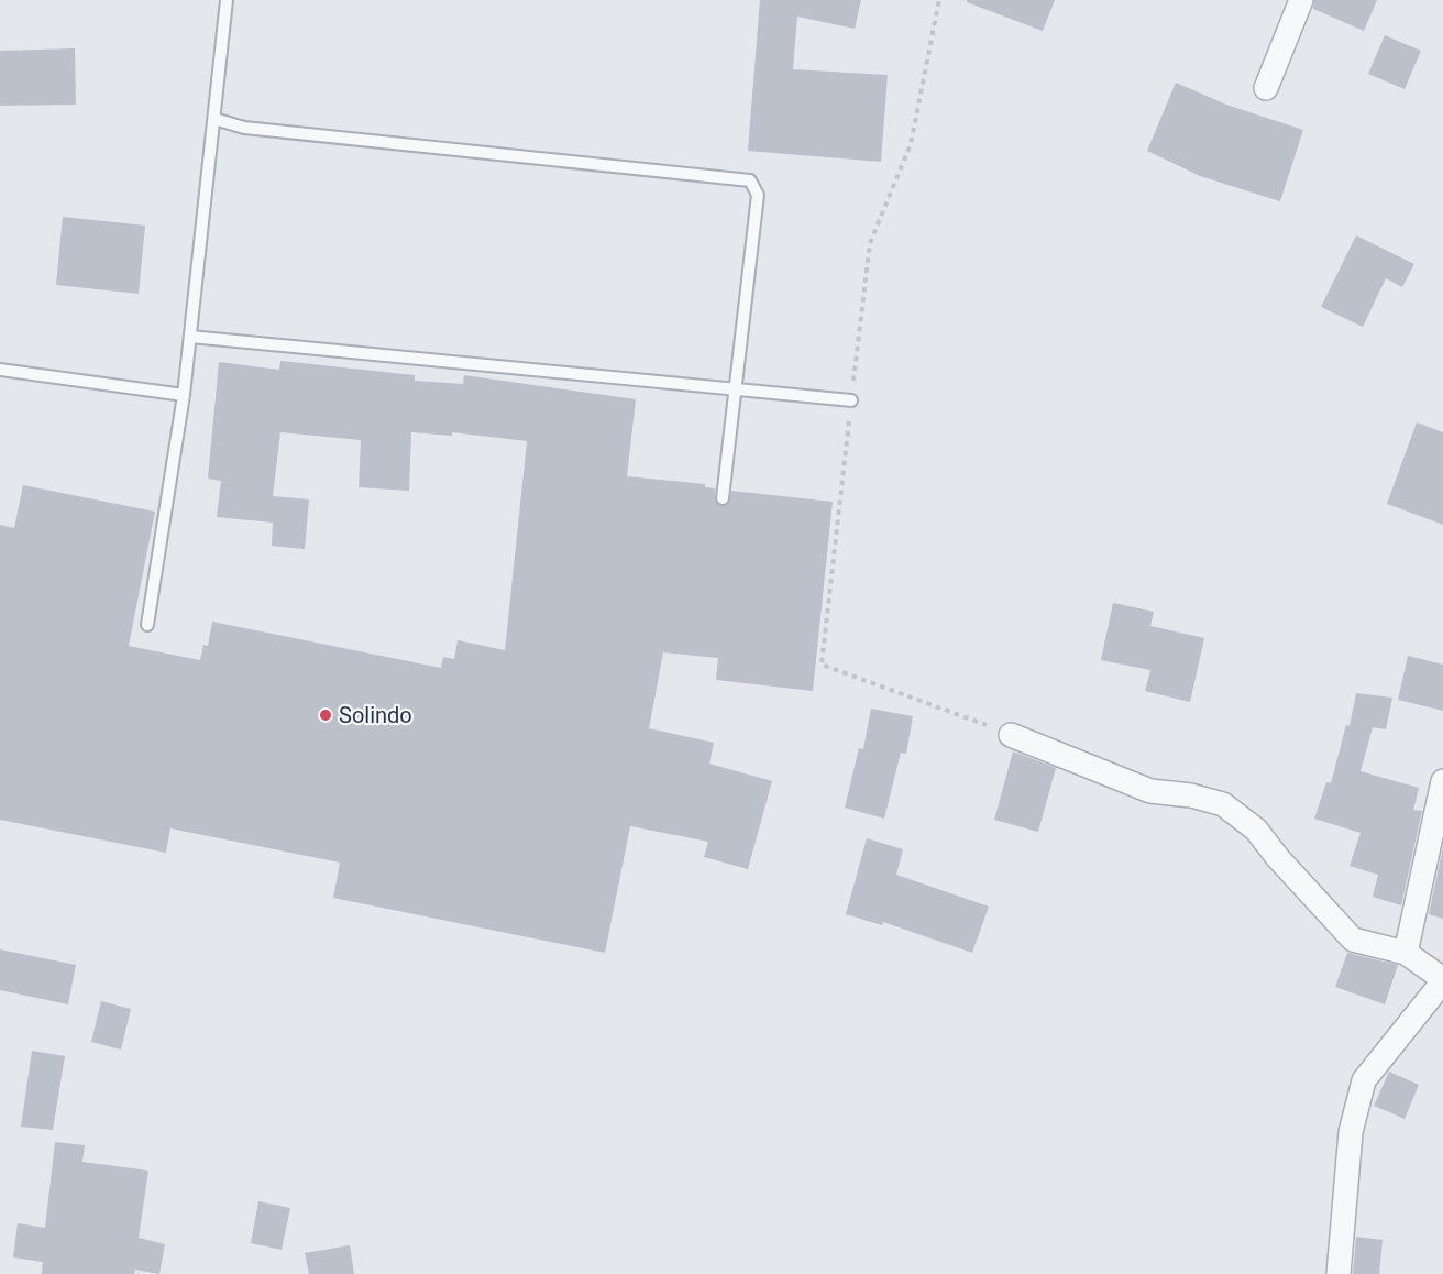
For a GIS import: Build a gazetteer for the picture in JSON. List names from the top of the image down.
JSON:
{
  "places": ["Solindo"]
}
